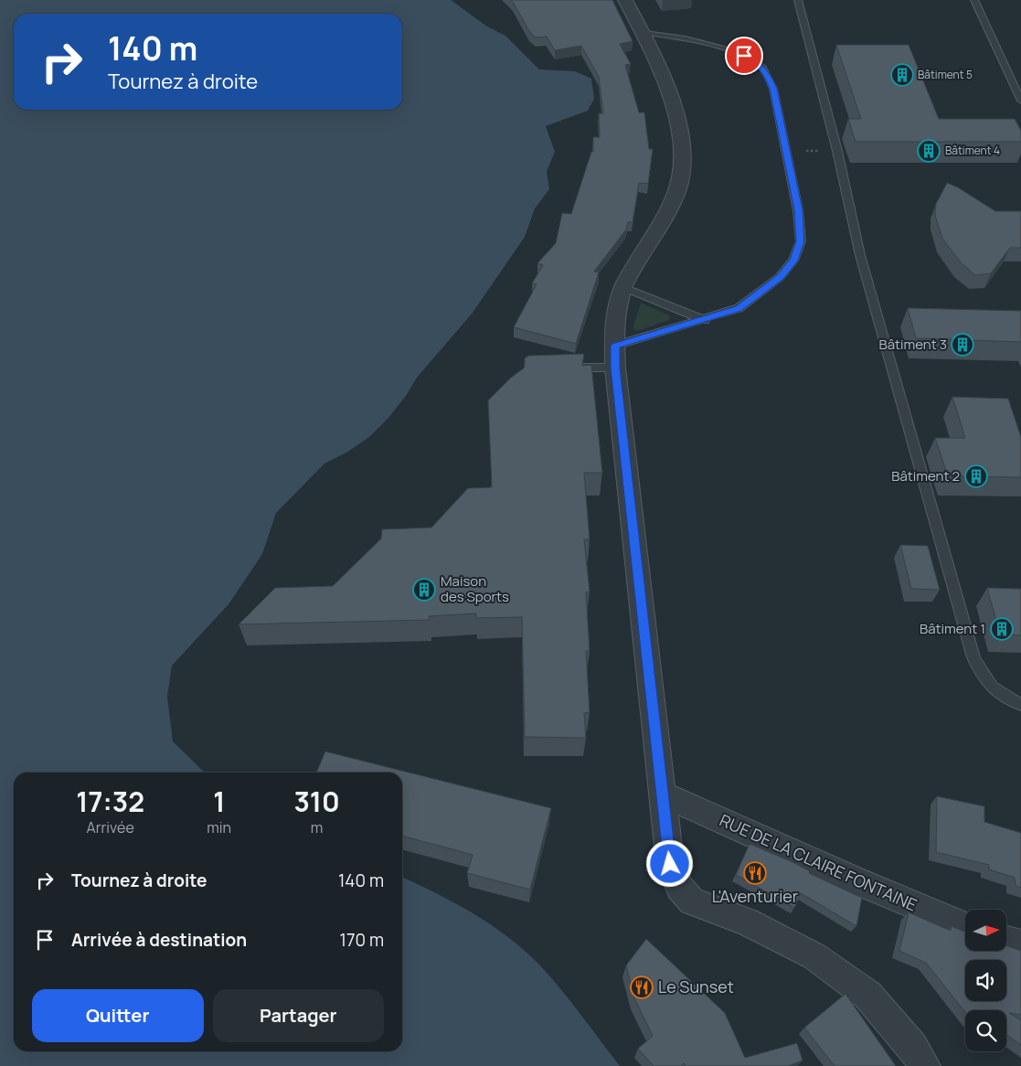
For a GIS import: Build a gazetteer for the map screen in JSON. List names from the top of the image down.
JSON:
{
  "streets": {
    "street": ["RUE DE LA CLAIRE FONTAINE"]
  },
  "places": {
    "building": [
      "Bâtiment 5",
      "Bâtiment 4",
      "Bâtiment 3",
      "Bâtiment 2",
      "Maison des Sports",
      "Bâtiment 1"
    ],
    "restaurant": ["L'Aventurier", "Le Sunset"]
  },
  "north": "right",
  "page": {
    "turn": ["140 m", "Tournez à droite"],
    "eta": [
      "17:32",
      "Arrivée",
      "1",
      "min",
      "310",
      "m"
    ],
    "list": [
      {
        "name": "Tournez à droite",
        "value": "140 m"
      },
      {
        "name": "Arrivée à destination",
        "value": "170 m"
      }
    ],
    "buttons": ["Quitter", "Partager"]
  }
}
